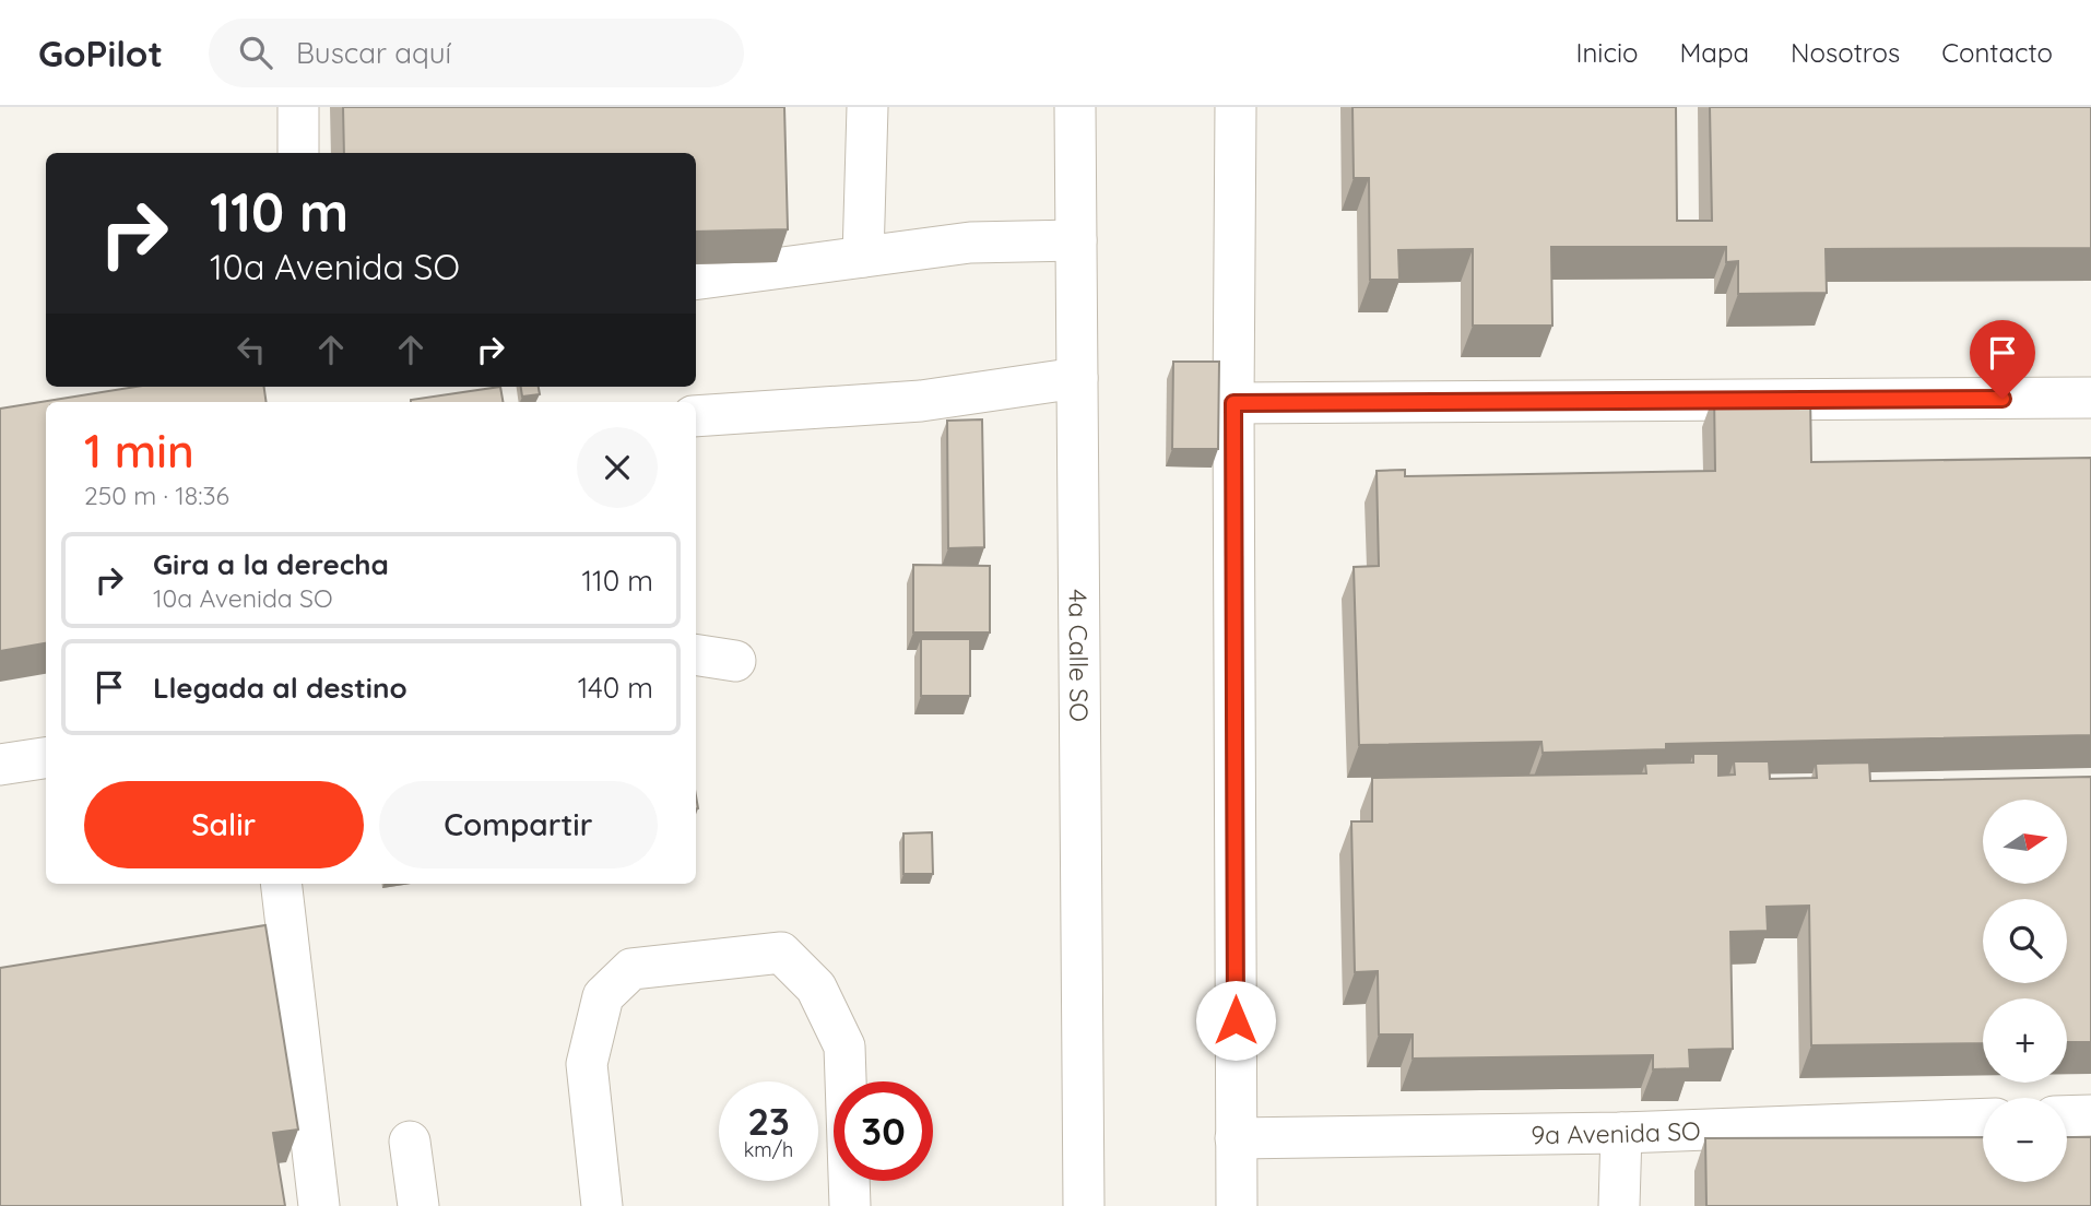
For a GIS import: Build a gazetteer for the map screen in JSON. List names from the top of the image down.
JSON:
{
  "streets": {
    "street": ["4a Calle SO", "9a Avenida SO"]
  },
  "north": "right",
  "page": {
    "header": "GoPilot",
    "search": "Buscar aquí",
    "nav": [
      "Inicio",
      "Mapa",
      "Nosotros",
      "Contacto"
    ],
    "turn": ["110 m", "10a Avenida SO"],
    "heading": ["1 min", "250 m · 18:36"],
    "list": [
      {
        "name": "Gira a la derecha",
        "note": "10a Avenida SO",
        "value": "110 m"
      },
      {
        "name": "Llegada al destino",
        "value": "140 m"
      }
    ],
    "buttons": ["Salir", "Compartir"],
    "map_buttons": ["+", "−"],
    "speed": "23 km/h",
    "limit": "30"
  }
}
